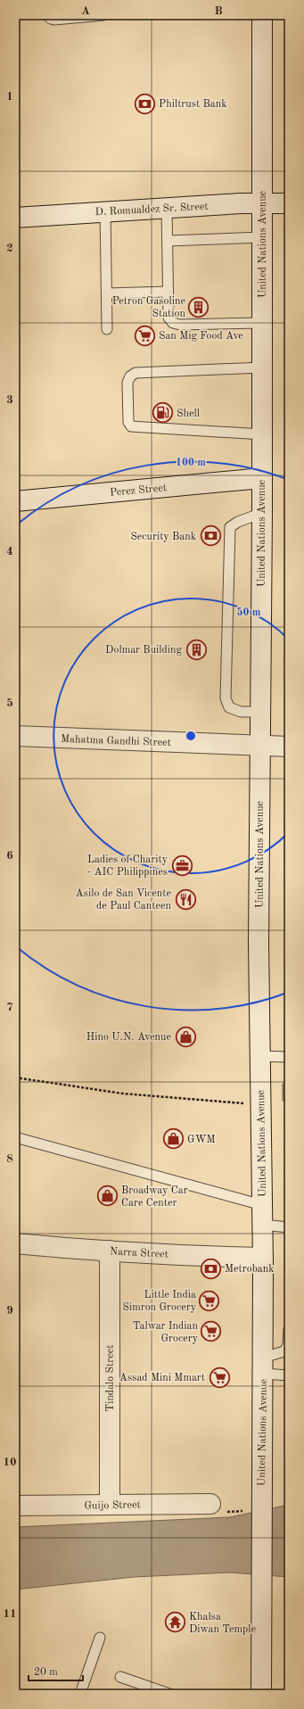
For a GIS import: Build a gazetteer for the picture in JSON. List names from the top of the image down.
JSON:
{
  "streets": {
    "main road": [
      "D. Romualdez Sr. Street",
      "United Nations Avenue",
      "Perez Street",
      "Mahatma Gandhi Street",
      "Narra Street",
      "Tindalo Street",
      "Guijo Street"
    ]
  },
  "crossings": [
    ["D. Romualdez Sr. Street", "United Nations Avenue"],
    ["United Nations Avenue", "Perez Street"],
    ["United Nations Avenue", "Mahatma Gandhi Street"],
    ["United Nations Avenue", "Narra Street"],
    ["Narra Street", "Tindalo Street"],
    ["Tindalo Street", "Guijo Street"]
  ],
  "places": {
    "bank": ["Philtrust Bank", "Security Bank", "Metrobank"],
    "building": ["Petron Gasoline Station", "Dolmar Building"],
    "supermarket": [
      "San Mig Food Ave",
      "Little India Simron Grocery",
      "Talwar Indian Grocery",
      "Assad Mini Mmart"
    ],
    "fuel station": ["Shell"],
    "office": ["Ladies of Charity - AIC Philippines"],
    "restaurant": ["Asilo de San Vicente de Paul Canteen"],
    "shop": ["Hino U.N. Avenue", "GWM", "Broadway Car Care Center"],
    "temple": ["Khalsa Diwan Temple"]
  },
  "scale_bar": "20 m",
  "grid": {
    "columns": ["A", "B"],
    "rows": [
      "1",
      "2",
      "3",
      "4",
      "5",
      "6",
      "7",
      "8",
      "9",
      "10",
      "11"
    ]
  },
  "rings": ["100 m", "50 m"]
}
